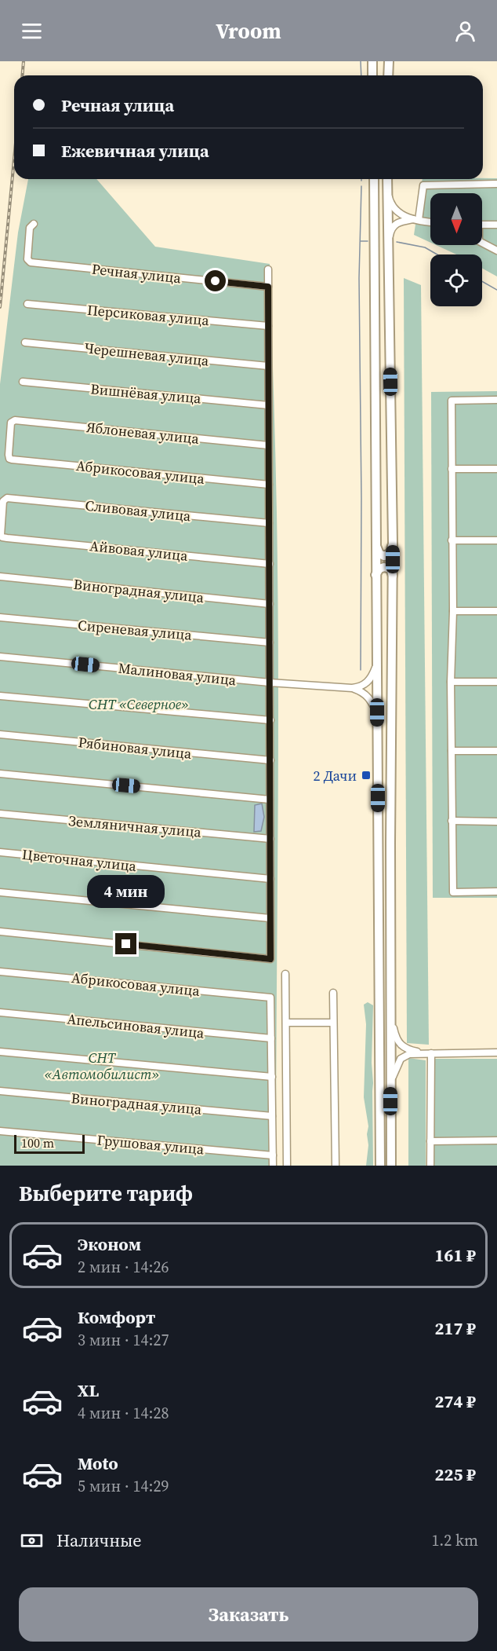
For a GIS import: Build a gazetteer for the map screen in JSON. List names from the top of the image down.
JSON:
{
  "streets": {
    "street": [
      "Речная улица",
      "Персиковая улица",
      "Черешневая улица",
      "Вишнёвая улица",
      "Яблоневая улица",
      "Абрикосовая улица",
      "Сливовая улица",
      "Айвовая улица",
      "Виноградная улица",
      "Сиреневая улица",
      "Малиновая улица",
      "Рябиновая улица",
      "Земляничная улица",
      "Цветочная улица",
      "Апельсиновая улица",
      "Грушовая улица"
    ]
  },
  "crossings": [
    ["Яблоневая улица", "Абрикосовая улица"],
    ["Абрикосовая улица", "Апельсиновая улица"],
    ["Сливовая улица", "Айвовая улица"]
  ],
  "parks": ["СНТ «Северное»", "СНТ «Автомобилист»"],
  "places": {
    "transit": ["2 Дачи"]
  },
  "scale_bar": "100 m",
  "north": "bottom",
  "page": {
    "header": "Vroom",
    "banner": ["Речная улица", "Ежевичная улица"],
    "bubble": "4 мин",
    "scale": "100 m",
    "heading": "Выберите тариф",
    "list": [
      {
        "name": "Эконом",
        "note": "2 мин · 14:26",
        "value": "161 ₽"
      },
      {
        "name": "Комфорт",
        "note": "3 мин · 14:27",
        "value": "217 ₽"
      },
      {
        "name": "XL",
        "note": "4 мин · 14:28",
        "value": "274 ₽"
      },
      {
        "name": "Moto",
        "note": "5 мин · 14:29",
        "value": "225 ₽"
      }
    ],
    "pay": ["Наличные", "1.2 km"],
    "buttons": "Заказать"
  }
}
